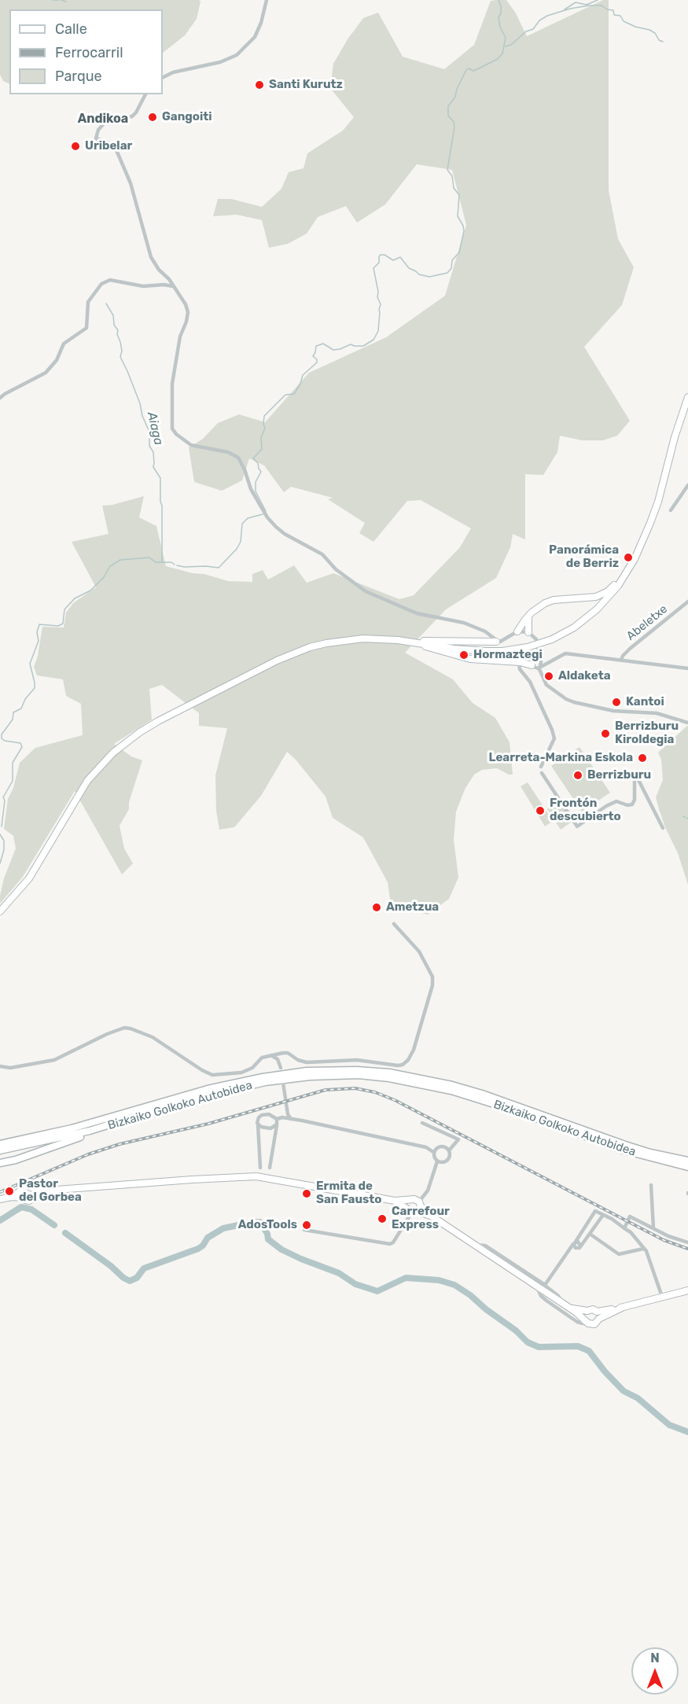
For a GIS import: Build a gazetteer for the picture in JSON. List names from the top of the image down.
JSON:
{
  "streets": {
    "highway": ["Bizkaiko Golkoko Autobidea"],
    "street": ["Abeletxe"]
  },
  "districts": ["Andikoa"],
  "water": ["Aiaga"],
  "places": [
    "Santi Kurutz",
    "Gangoiti",
    "Uribelar",
    "Panorámica de Berriz",
    "Hormaztegi",
    "Aldaketa",
    "Kantoi",
    "Berrizburu Kiroldegia",
    "Learreta-Markina Eskola",
    "Berrizburu",
    "Frontón descubierto",
    "Ametzua",
    "Pastor del Gorbea",
    "Ermita de San Fausto",
    "Carrefour Express",
    "AdosTools"
  ],
  "legend": ["Calle", "Ferrocarril", "Parque"],
  "north": "top"
}
